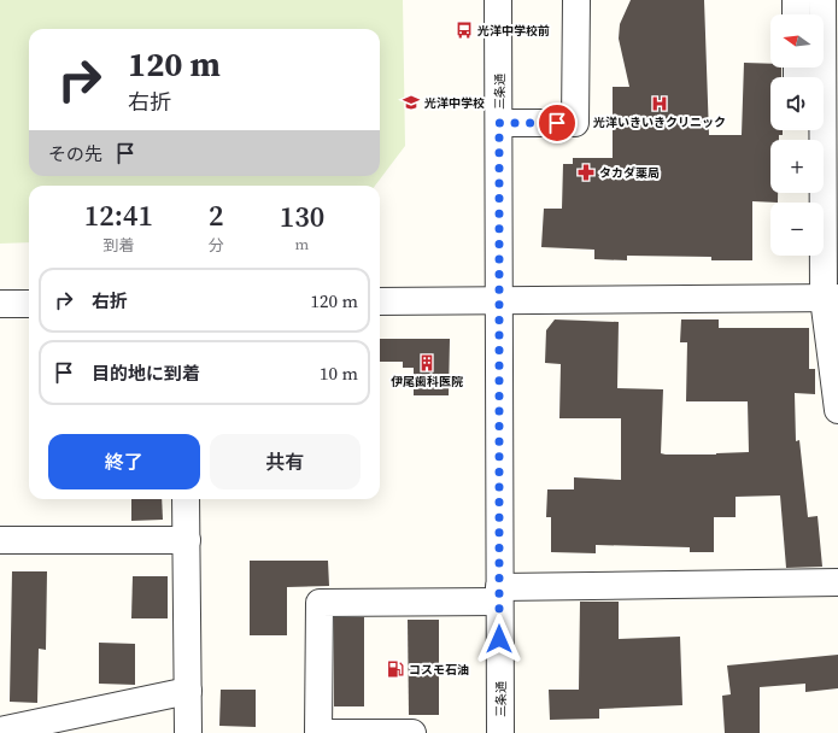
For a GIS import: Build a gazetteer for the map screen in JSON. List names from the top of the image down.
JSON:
{
  "streets": {
    "street": ["三条通"]
  },
  "places": {
    "bus stop": ["光洋中学校前"],
    "school or university": ["光洋中学校"],
    "hospital": ["光洋いきいきクリニック"],
    "pharmacy": ["タカダ薬局"],
    "building": ["伊尾歯科医院"],
    "fuel station": ["コスモ石油"]
  },
  "north": "left",
  "page": {
    "map_buttons": ["+", "−"],
    "turn": ["120 m", "右折"],
    "then": "その先",
    "eta": [
      "12:41",
      "到着",
      "2",
      "分",
      "130",
      "m"
    ],
    "list": [
      {
        "name": "右折",
        "value": "120 m"
      },
      {
        "name": "目的地に到着",
        "value": "10 m"
      }
    ],
    "buttons": ["終了", "共有"]
  }
}
